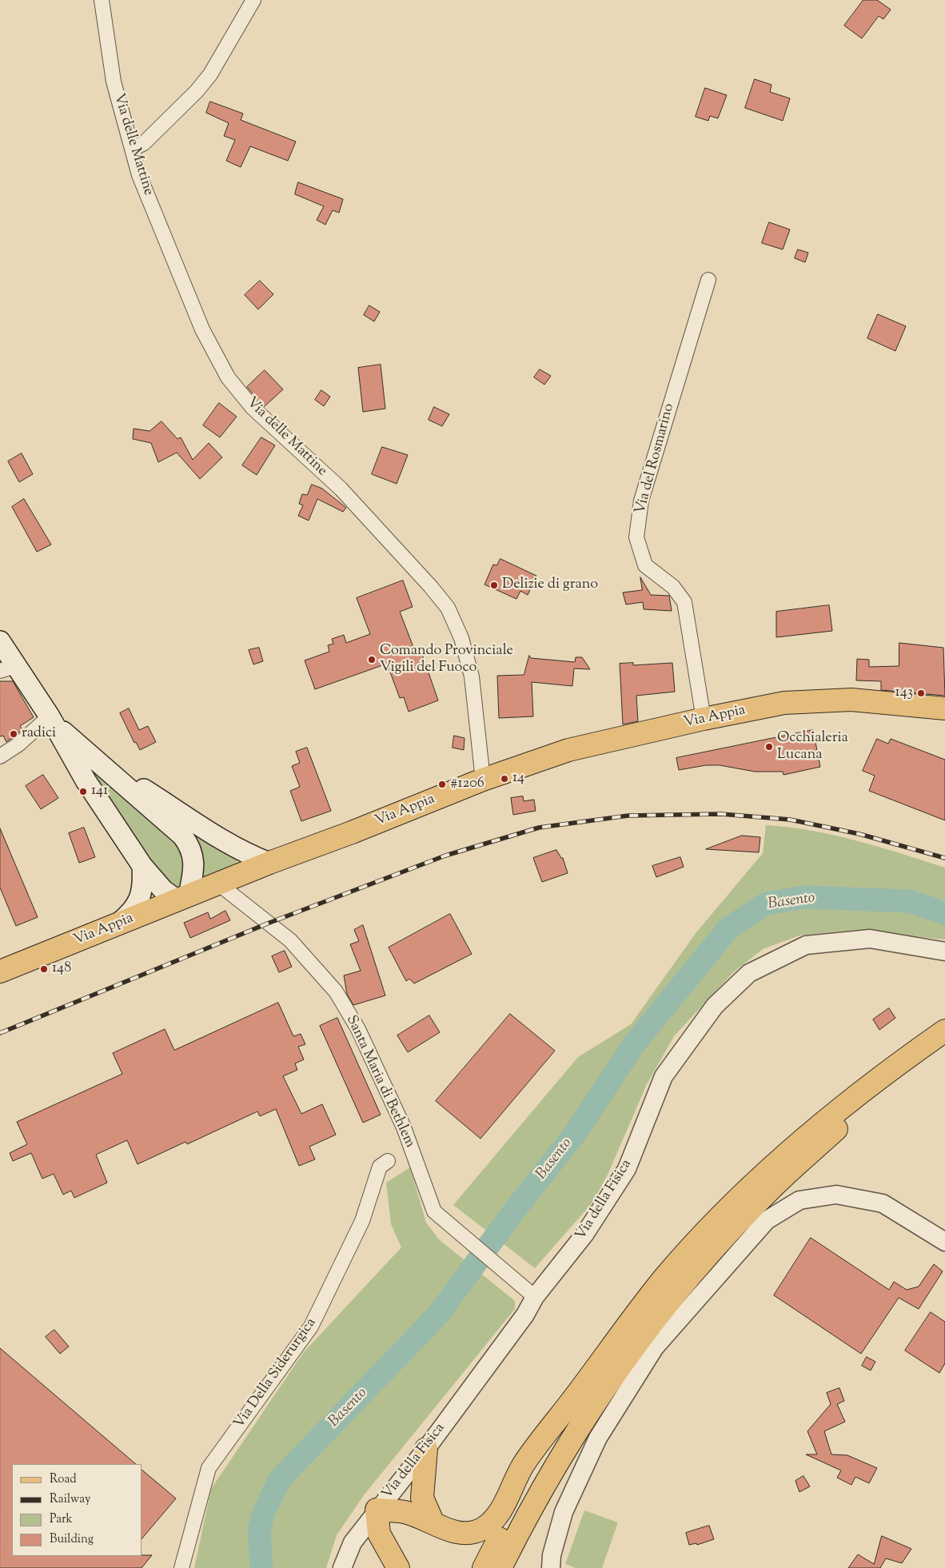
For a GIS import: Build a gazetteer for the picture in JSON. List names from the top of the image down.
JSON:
{
  "streets": {
    "main road": ["Via Appia"],
    "street": [
      "Via delle Mattine",
      "Via del Rosmarino",
      "Santa Maria di Bethlem",
      "Via della Fisica",
      "Via Della Siderurgica"
    ]
  },
  "crossings": [
    ["Via delle Mattine", "Via Appia"],
    ["Via del Rosmarino", "Via Appia"],
    ["Via Appia", "Santa Maria di Bethlem"],
    ["Santa Maria di Bethlem", "Via della Fisica"]
  ],
  "water": ["Basento"],
  "places": [
    "Delizie di grano",
    "Comando Provinciale Vigili del Fuoco",
    "143",
    "radici",
    "Occhialeria Lucana",
    "14",
    "#1206",
    "141",
    "148"
  ],
  "legend": [
    "Road",
    "Railway",
    "Park",
    "Building"
  ]
}
